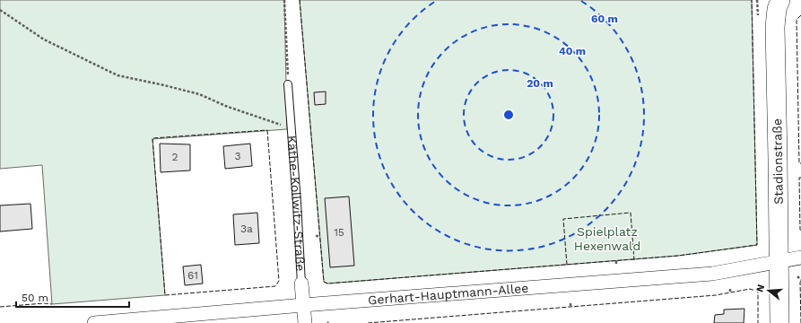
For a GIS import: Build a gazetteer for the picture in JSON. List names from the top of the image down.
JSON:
{
  "streets": {
    "street": ["Stadionstraße", "Käthe-Kollwitz-Straße", "Gerhart-Hauptmann-Allee"]
  },
  "crossings": [
    ["Stadionstraße", "Gerhart-Hauptmann-Allee"],
    ["Käthe-Kollwitz-Straße", "Gerhart-Hauptmann-Allee"]
  ],
  "parks": ["Spielplatz Hexenwald"],
  "house_numbers": [
    "3",
    "2",
    "3a",
    "15",
    "61"
  ],
  "scale_bar": "50 m",
  "north": "left",
  "rings": ["60 m", "40 m", "20 m"]
}
